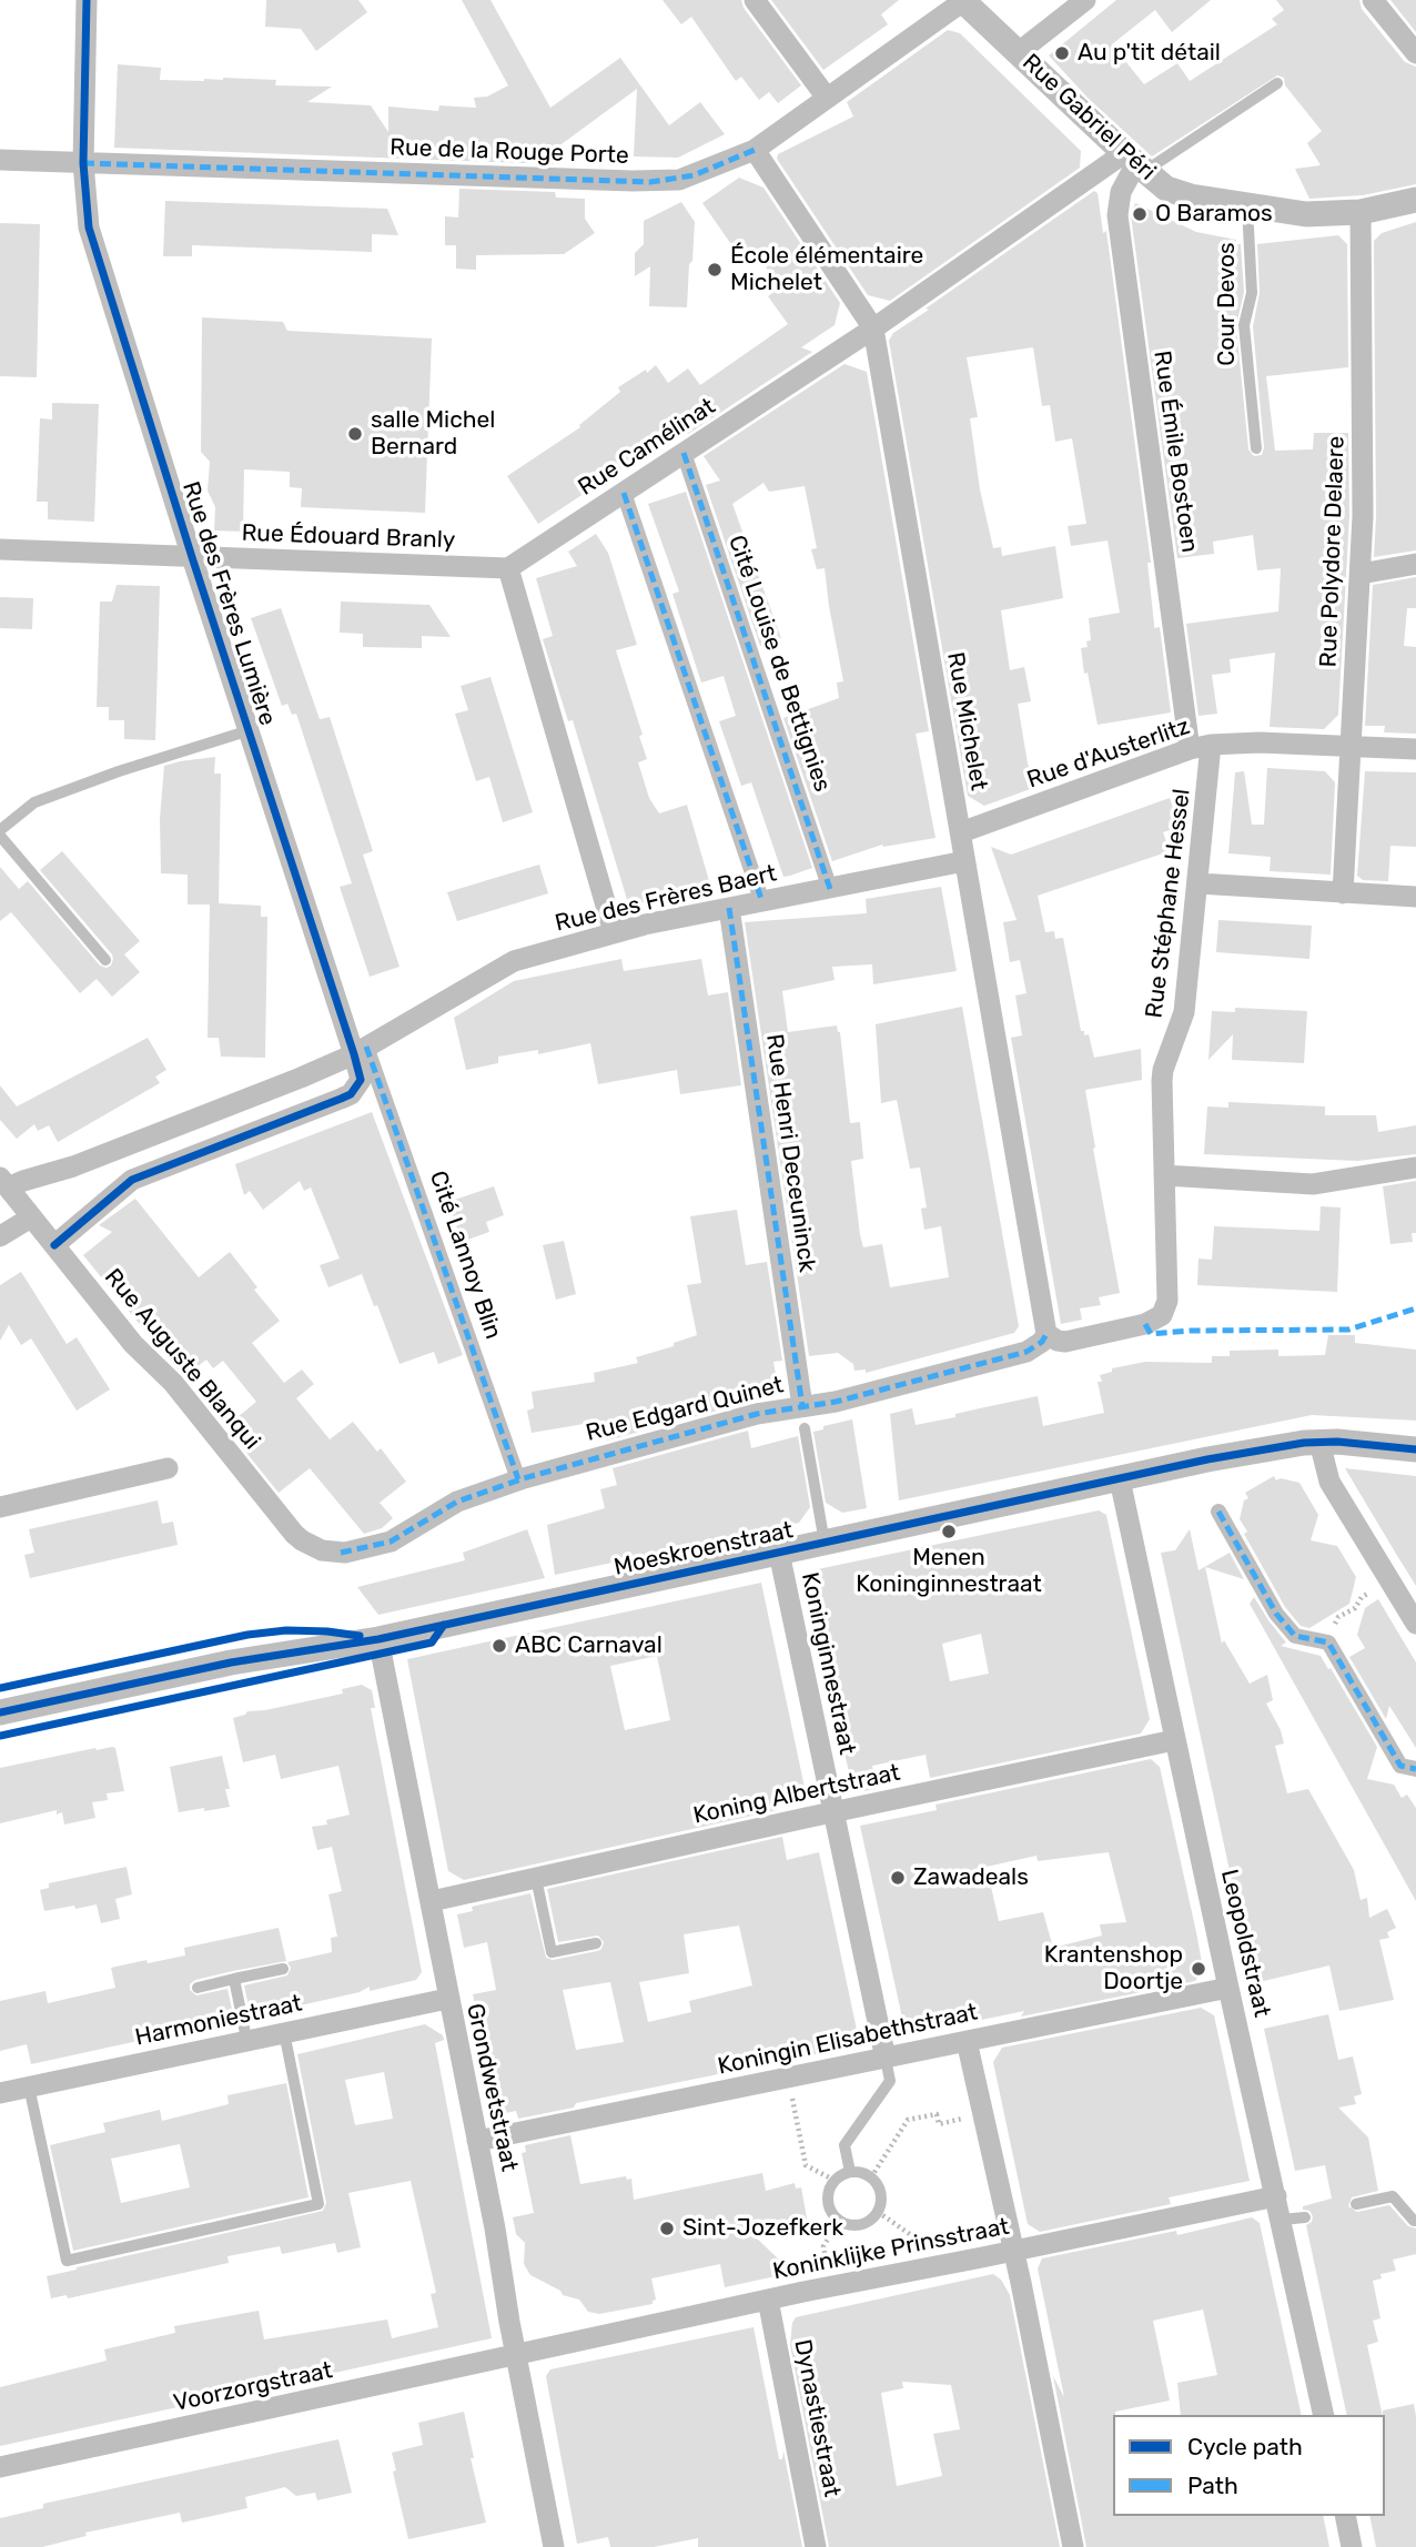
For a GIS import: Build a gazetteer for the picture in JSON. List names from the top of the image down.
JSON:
{
  "streets": {
    "street": [
      "Rue Gabriel Péri",
      "Rue de la Rouge Porte",
      "Rue Camélinat",
      "Rue Émile Bostoen",
      "Rue Édouard Branly",
      "Rue Polydore Delaere",
      "Rue des Frères Lumière",
      "Cité Louise de Bettignies",
      "Rue Michelet",
      "Rue d'Austerlitz",
      "Rue des Frères Baert",
      "Rue Stéphane Hessel",
      "Rue Henri Deceuninck",
      "Cité Lannoy Blin",
      "Rue Auguste Blanqui",
      "Rue Edgard Quinet",
      "Moeskroenstraat",
      "Koninginnestraat",
      "Koning Albertstraat",
      "Leopoldstraat",
      "Harmoniestraat",
      "Koningin Elisabethstraat",
      "Grondwetstraat",
      "Koninklijke Prinsstraat",
      "Voorzorgstraat",
      "Dynastiestraat"
    ],
    "lane": ["Cour Devos"]
  },
  "crossings": [
    ["Rue Gabriel Péri", "Rue de la Rouge Porte"],
    ["Rue Gabriel Péri", "Cour Devos"],
    ["Rue Gabriel Péri", "Rue Camélinat"],
    ["Rue Gabriel Péri", "Rue Émile Bostoen"],
    ["Rue Gabriel Péri", "Rue Polydore Delaere"],
    ["Rue de la Rouge Porte", "Rue des Frères Lumière"],
    ["Rue de la Rouge Porte", "Rue Michelet"],
    ["Rue Camélinat", "Rue Émile Bostoen"],
    ["Rue Camélinat", "Rue Édouard Branly"],
    ["Rue Camélinat", "Cité Louise de Bettignies"],
    ["Rue Camélinat", "Rue Michelet"],
    ["Rue Émile Bostoen", "Rue d'Austerlitz"],
    ["Rue Émile Bostoen", "Rue Stéphane Hessel"],
    ["Rue Édouard Branly", "Rue des Frères Lumière"],
    ["Rue Polydore Delaere", "Rue d'Austerlitz"],
    ["Rue des Frères Lumière", "Rue des Frères Baert"],
    ["Rue des Frères Lumière", "Cité Lannoy Blin"],
    ["Cité Louise de Bettignies", "Rue des Frères Baert"],
    ["Rue Michelet", "Rue d'Austerlitz"],
    ["Rue Michelet", "Rue des Frères Baert"],
    ["Rue Michelet", "Rue Stéphane Hessel"],
    ["Rue Michelet", "Rue Edgard Quinet"],
    ["Rue d'Austerlitz", "Rue Stéphane Hessel"],
    ["Rue des Frères Baert", "Rue Henri Deceuninck"],
    ["Rue des Frères Baert", "Cité Lannoy Blin"],
    ["Rue des Frères Baert", "Rue Auguste Blanqui"],
    ["Rue Stéphane Hessel", "Rue Edgard Quinet"],
    ["Rue Henri Deceuninck", "Rue Edgard Quinet"],
    ["Cité Lannoy Blin", "Rue Edgard Quinet"],
    ["Rue Auguste Blanqui", "Rue Edgard Quinet"],
    ["Moeskroenstraat", "Koninginnestraat"],
    ["Moeskroenstraat", "Leopoldstraat"],
    ["Moeskroenstraat", "Grondwetstraat"],
    ["Koninginnestraat", "Koning Albertstraat"],
    ["Koninginnestraat", "Koningin Elisabethstraat"],
    ["Koning Albertstraat", "Leopoldstraat"],
    ["Koning Albertstraat", "Grondwetstraat"],
    ["Leopoldstraat", "Koningin Elisabethstraat"],
    ["Leopoldstraat", "Koninklijke Prinsstraat"],
    ["Harmoniestraat", "Grondwetstraat"],
    ["Koningin Elisabethstraat", "Grondwetstraat"],
    ["Grondwetstraat", "Koninklijke Prinsstraat"],
    ["Grondwetstraat", "Voorzorgstraat"],
    ["Koninklijke Prinsstraat", "Voorzorgstraat"],
    ["Koninklijke Prinsstraat", "Dynastiestraat"]
  ],
  "places": [
    "Au p'tit détail",
    "O Baramos",
    "École élémentaire Michelet",
    "salle Michel Bernard",
    "Menen Koninginnestraat",
    "ABC Carnaval",
    "Zawadeals",
    "Krantenshop Doortje",
    "Sint-Jozefkerk"
  ],
  "legend": ["Cycle path", "Path"]
}
